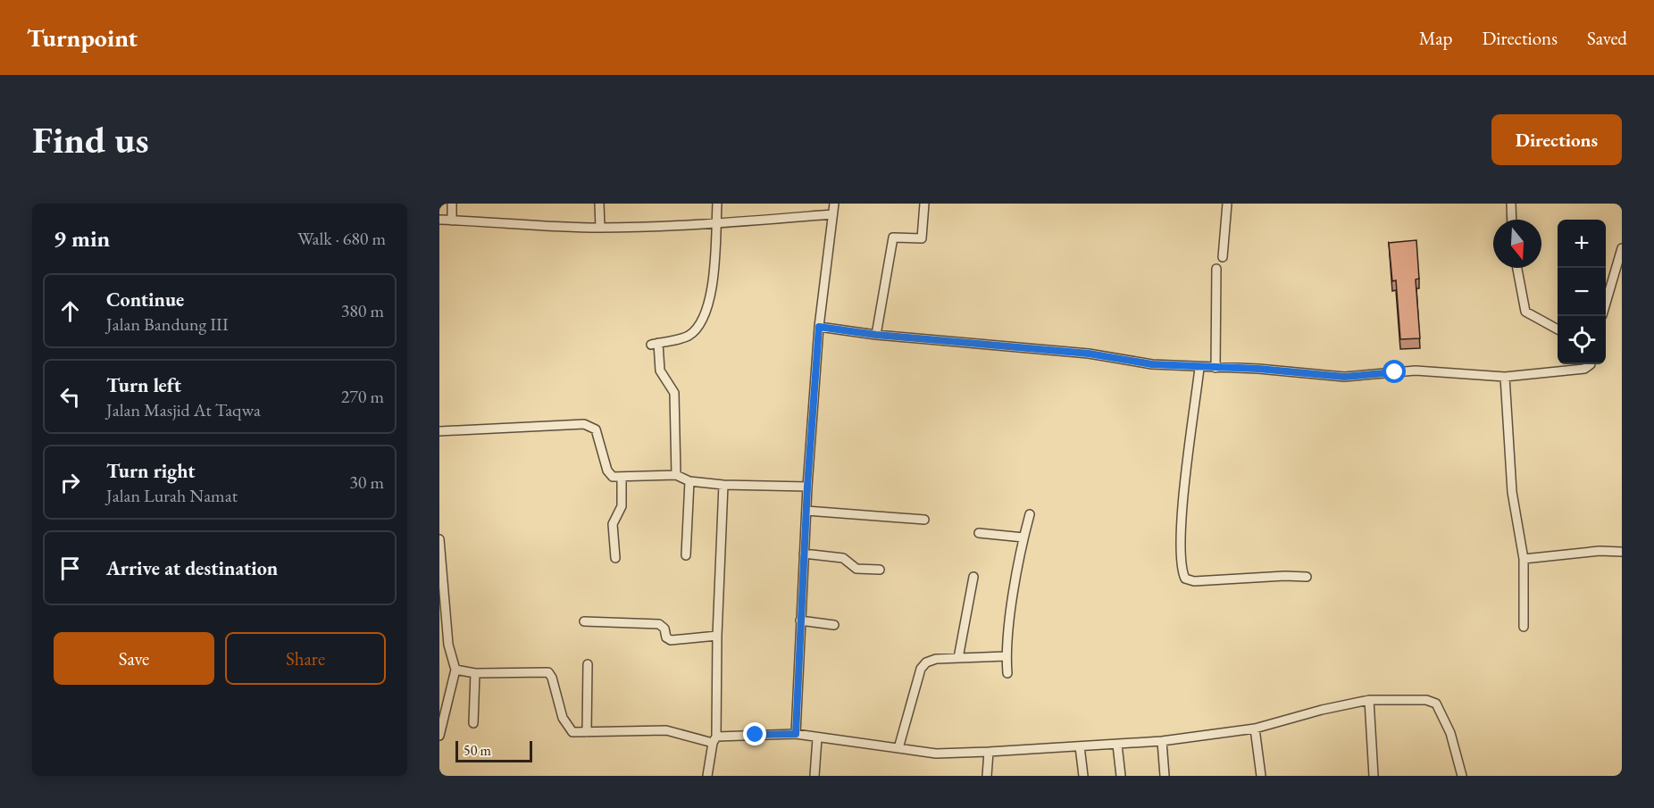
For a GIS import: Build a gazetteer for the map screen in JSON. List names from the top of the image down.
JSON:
{
  "scale_bar": "50 m",
  "north": "bottom",
  "page": {
    "header": "Turnpoint",
    "nav": ["Map", "Directions", "Saved"],
    "buttons": [
      "Directions",
      ["Save", "Share"]
    ],
    "title": "Find us",
    "heading": ["9 min", "Walk · 680 m"],
    "map_buttons": ["+", "−"],
    "list": [
      ["Continue", "Jalan Bandung III", "380 m"],
      ["Turn left", "Jalan Masjid At Taqwa", "270 m"],
      ["Turn right", "Jalan Lurah Namat", "30 m"],
      "Arrive at destination"
    ],
    "scale": "50 m"
  }
}
